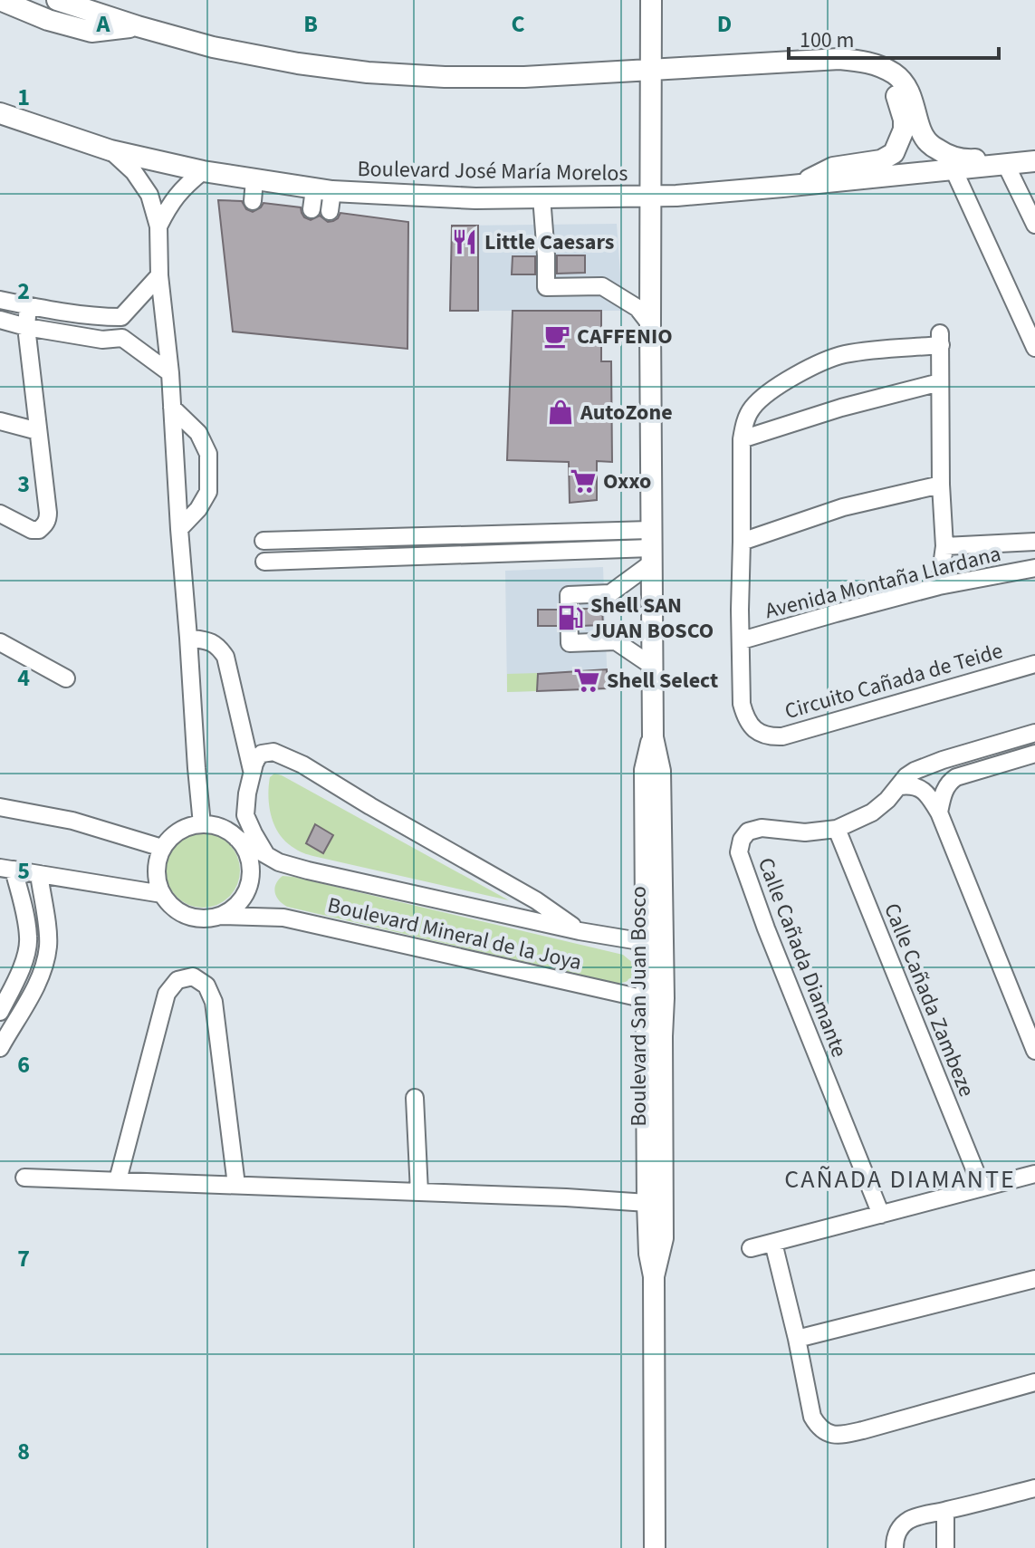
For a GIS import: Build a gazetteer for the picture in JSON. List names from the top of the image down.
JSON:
{
  "streets": {
    "main road": ["Boulevard José María Morelos", "Boulevard San Juan Bosco"],
    "street": [
      "Avenida Montaña Llardana",
      "Circuito Cañada de Teide",
      "Boulevard Mineral de la Joya",
      "Calle Cañada Diamante",
      "Calle Cañada Zambeze"
    ]
  },
  "crossings": [
    ["Boulevard José María Morelos", "Boulevard San Juan Bosco"],
    ["Avenida Montaña Llardana", "Circuito Cañada de Teide"],
    ["Boulevard Mineral de la Joya", "Boulevard San Juan Bosco"],
    ["Calle Cañada Diamante", "Calle Cañada Zambeze"]
  ],
  "districts": ["CAÑADA DIAMANTE"],
  "places": {
    "restaurant": ["Little Caesars"],
    "cafe": ["CAFFENIO"],
    "shop": ["AutoZone"],
    "supermarket": ["Oxxo", "Shell Select"],
    "fuel station": ["Shell SAN JUAN BOSCO"]
  },
  "scale_bar": "100 m",
  "grid": {
    "columns": [
      "A",
      "B",
      "C",
      "D"
    ],
    "rows": [
      "1",
      "2",
      "3",
      "4",
      "5",
      "6",
      "7",
      "8"
    ]
  }
}
